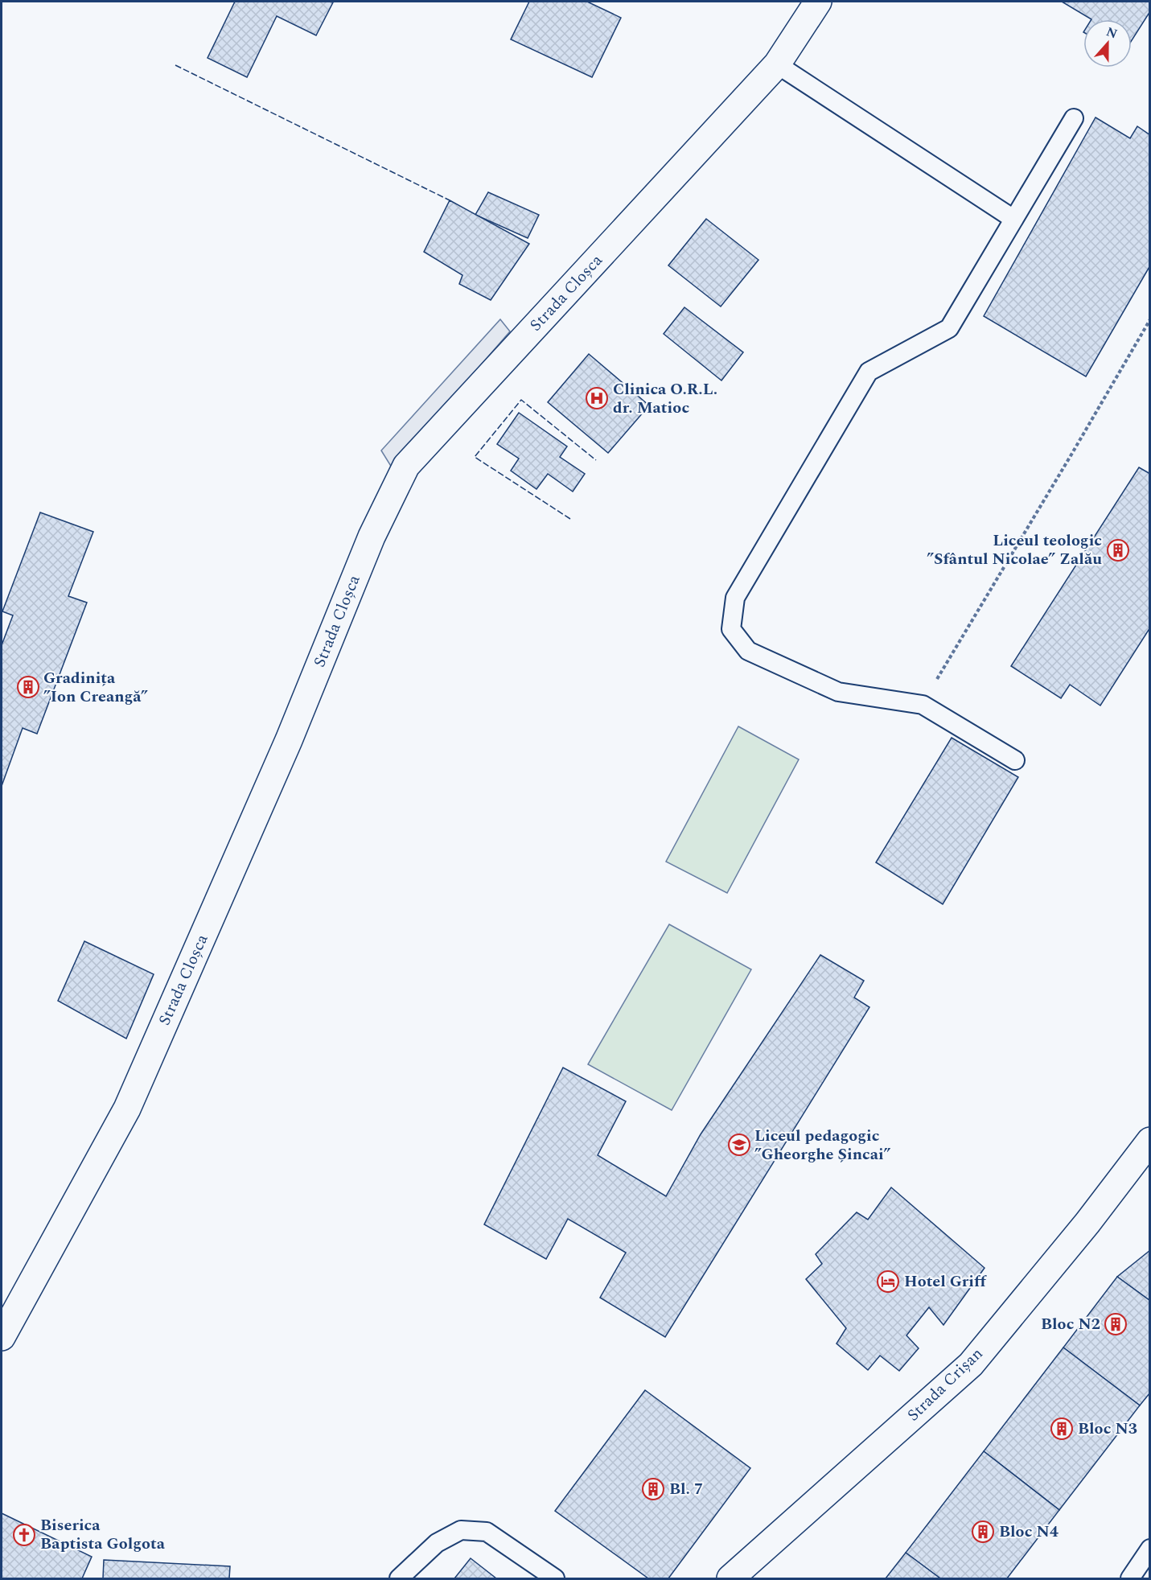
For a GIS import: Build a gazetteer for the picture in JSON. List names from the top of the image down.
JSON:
{
  "streets": {
    "street": ["Strada Cloșca", "Strada Crișan"]
  },
  "places": {
    "hospital": ["Clinica O.R.L. dr. Matioc"],
    "building": [
      "Liceul teologic ”Sfântul Nicolae” Zalău",
      "Gradinița ”Ion Creangă”",
      "Bloc N2",
      "Bloc N3",
      "Bl. 7",
      "Bloc N4"
    ],
    "school or university": ["Liceul pedagogic ”Gheorghe Șincai”"],
    "hotel": ["Hotel Griff"],
    "church": ["Biserica Baptista Golgota"]
  },
  "north": "top"
}
